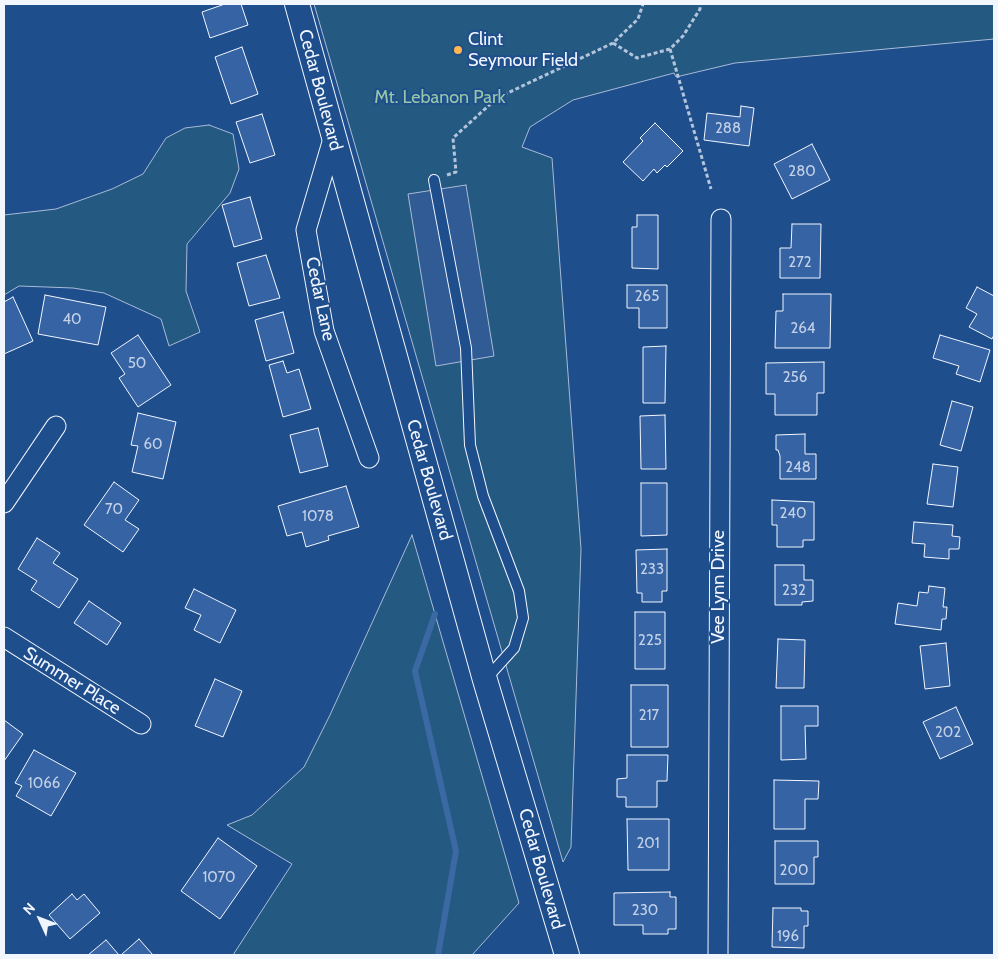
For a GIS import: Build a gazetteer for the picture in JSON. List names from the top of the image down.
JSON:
{
  "streets": {
    "street": [
      "Cedar Boulevard",
      "Cedar Lane",
      "Vee Lynn Drive",
      "Summer Place"
    ]
  },
  "crossings": [
    ["Cedar Boulevard", "Cedar Lane"]
  ],
  "parks": ["Mt. Lebanon Park"],
  "places": ["Clint Seymour Field"],
  "house_numbers": [
    "288",
    "280",
    "272",
    "265",
    "40",
    "264",
    "50",
    "256",
    "60",
    "248",
    "70",
    "240",
    "1078",
    "233",
    "232",
    "225",
    "217",
    "202",
    "1066",
    "201",
    "200",
    "1070",
    "230",
    "196"
  ],
  "north": "top left"
}
